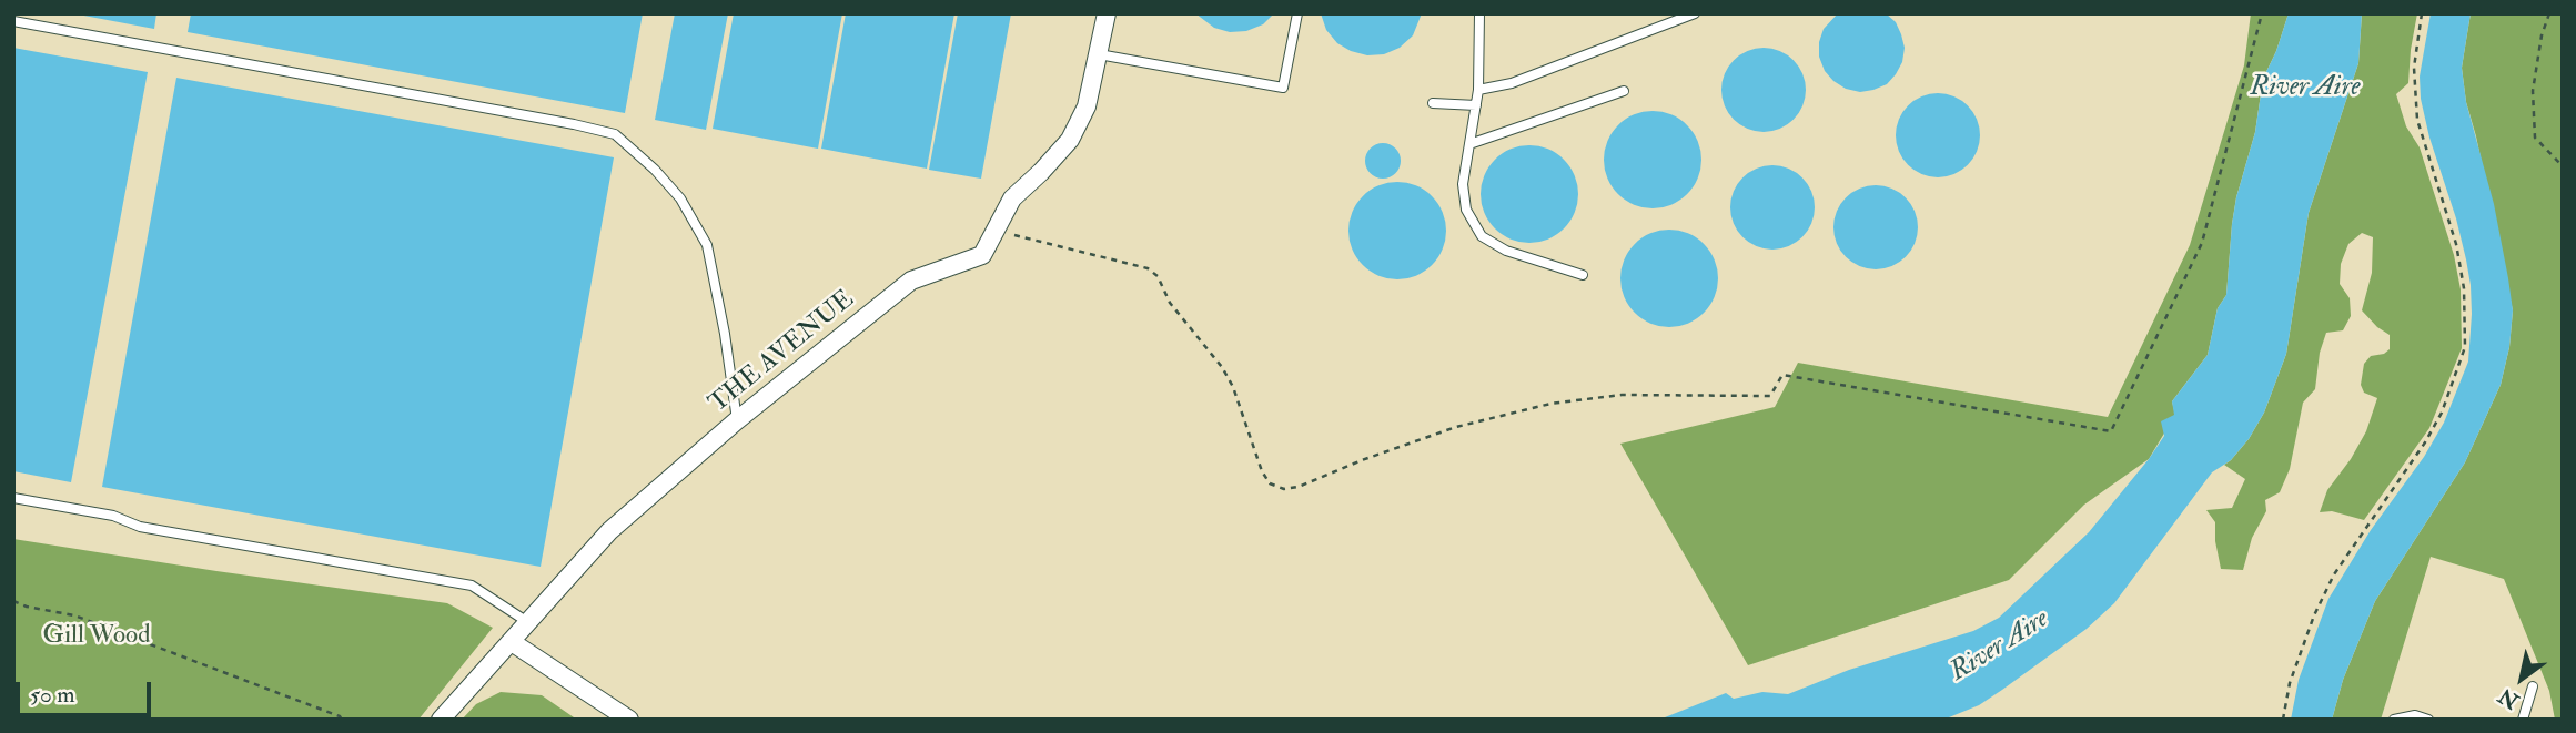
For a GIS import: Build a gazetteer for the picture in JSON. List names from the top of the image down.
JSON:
{
  "streets": {
    "street": ["THE AVENUE"]
  },
  "water": ["River Aire"],
  "parks": ["Gill Wood"],
  "scale_bar": "50 m",
  "north": "bottom left"
}
